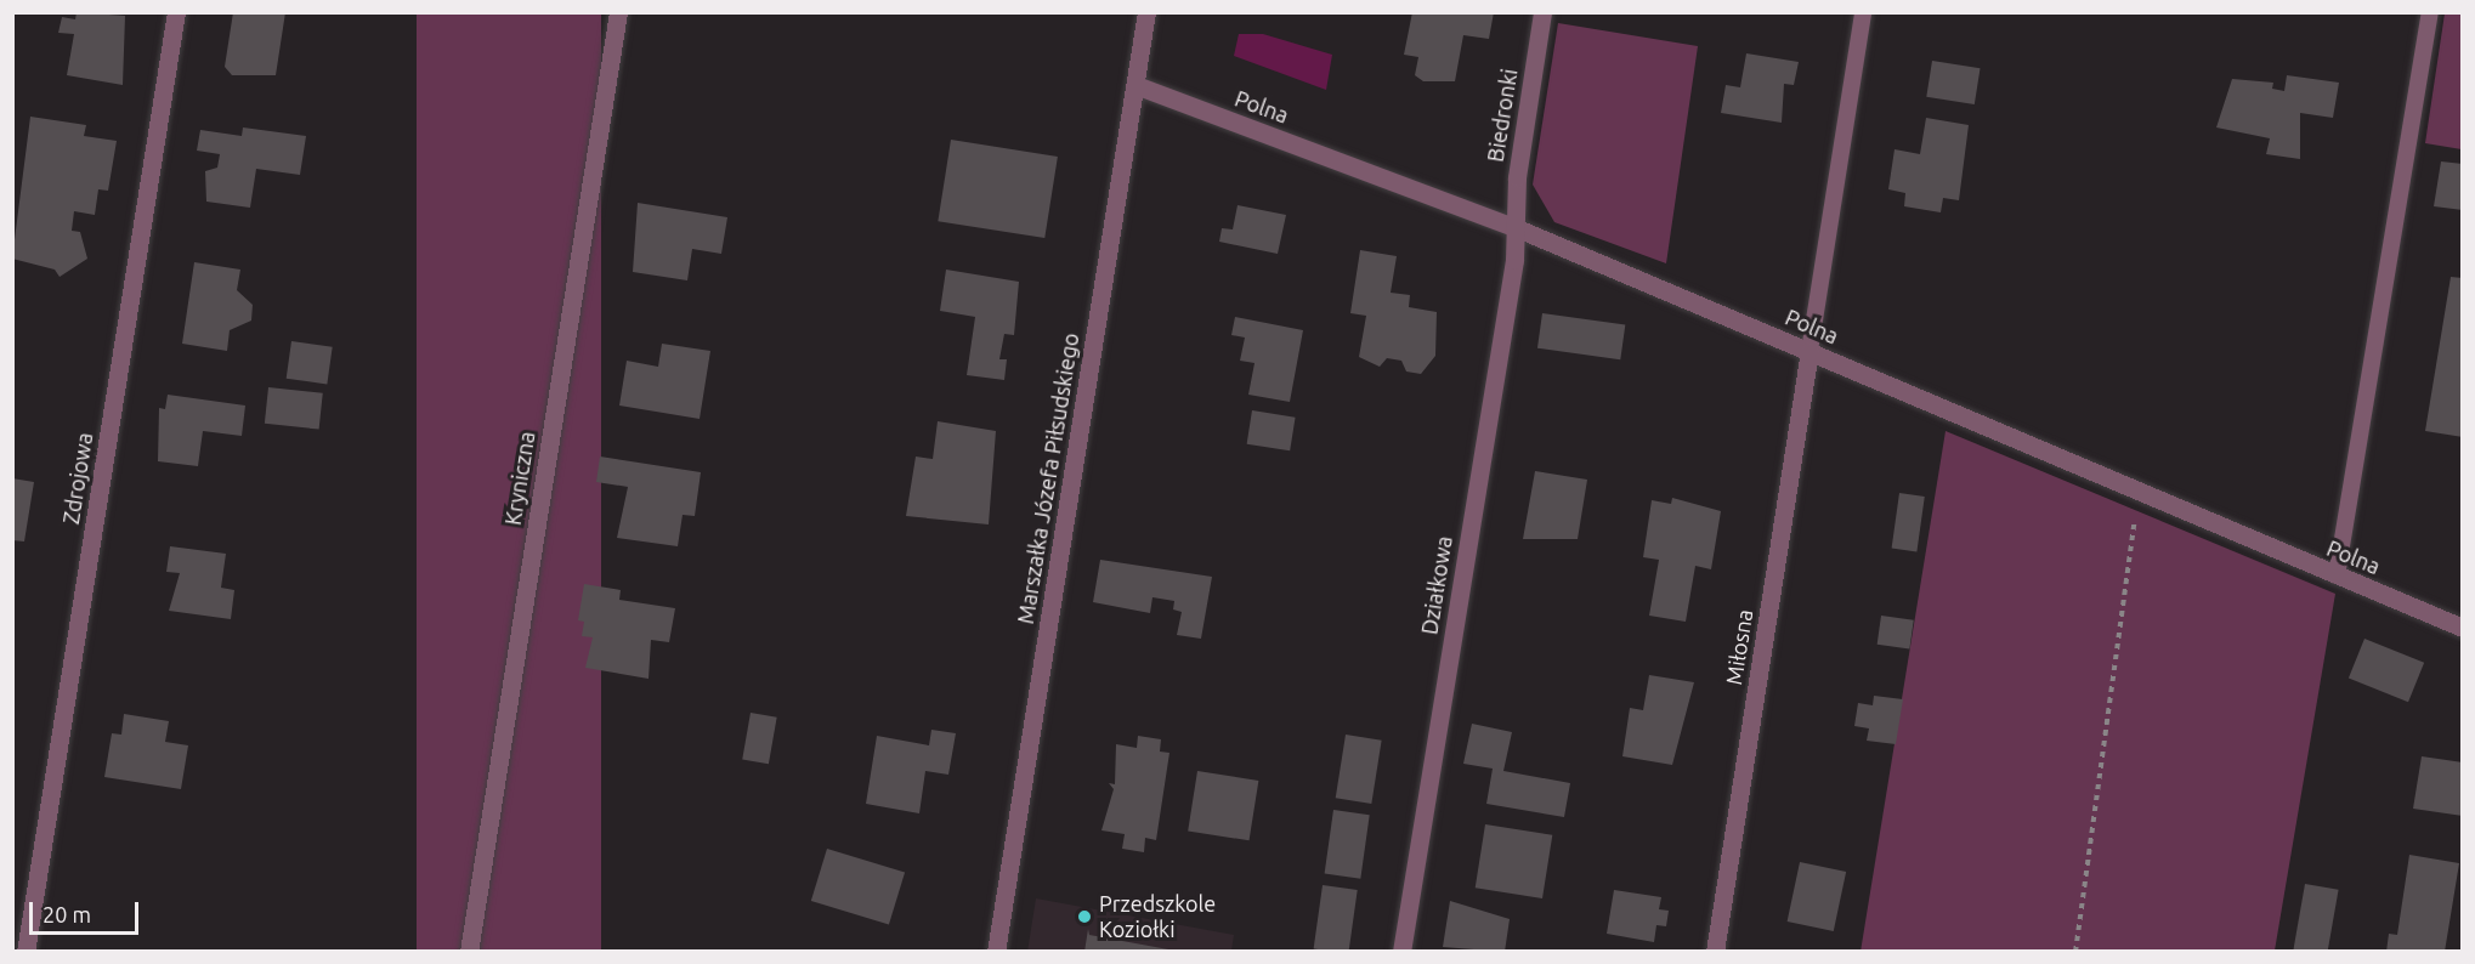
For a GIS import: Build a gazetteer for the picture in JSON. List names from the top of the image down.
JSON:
{
  "streets": {
    "street": [
      "Polna",
      "Biedronki",
      "Zdrojowa",
      "Kryniczna",
      "Marszałka Józefa Piłsudskiego",
      "Działkowa",
      "Miłosna"
    ]
  },
  "crossings": [
    ["Polna", "Biedronki"],
    ["Polna", "Marszałka Józefa Piłsudskiego"],
    ["Polna", "Działkowa"],
    ["Polna", "Miłosna"],
    ["Biedronki", "Działkowa"]
  ],
  "places": ["Przedszkole Koziołki"],
  "scale_bar": "20 m"
}
